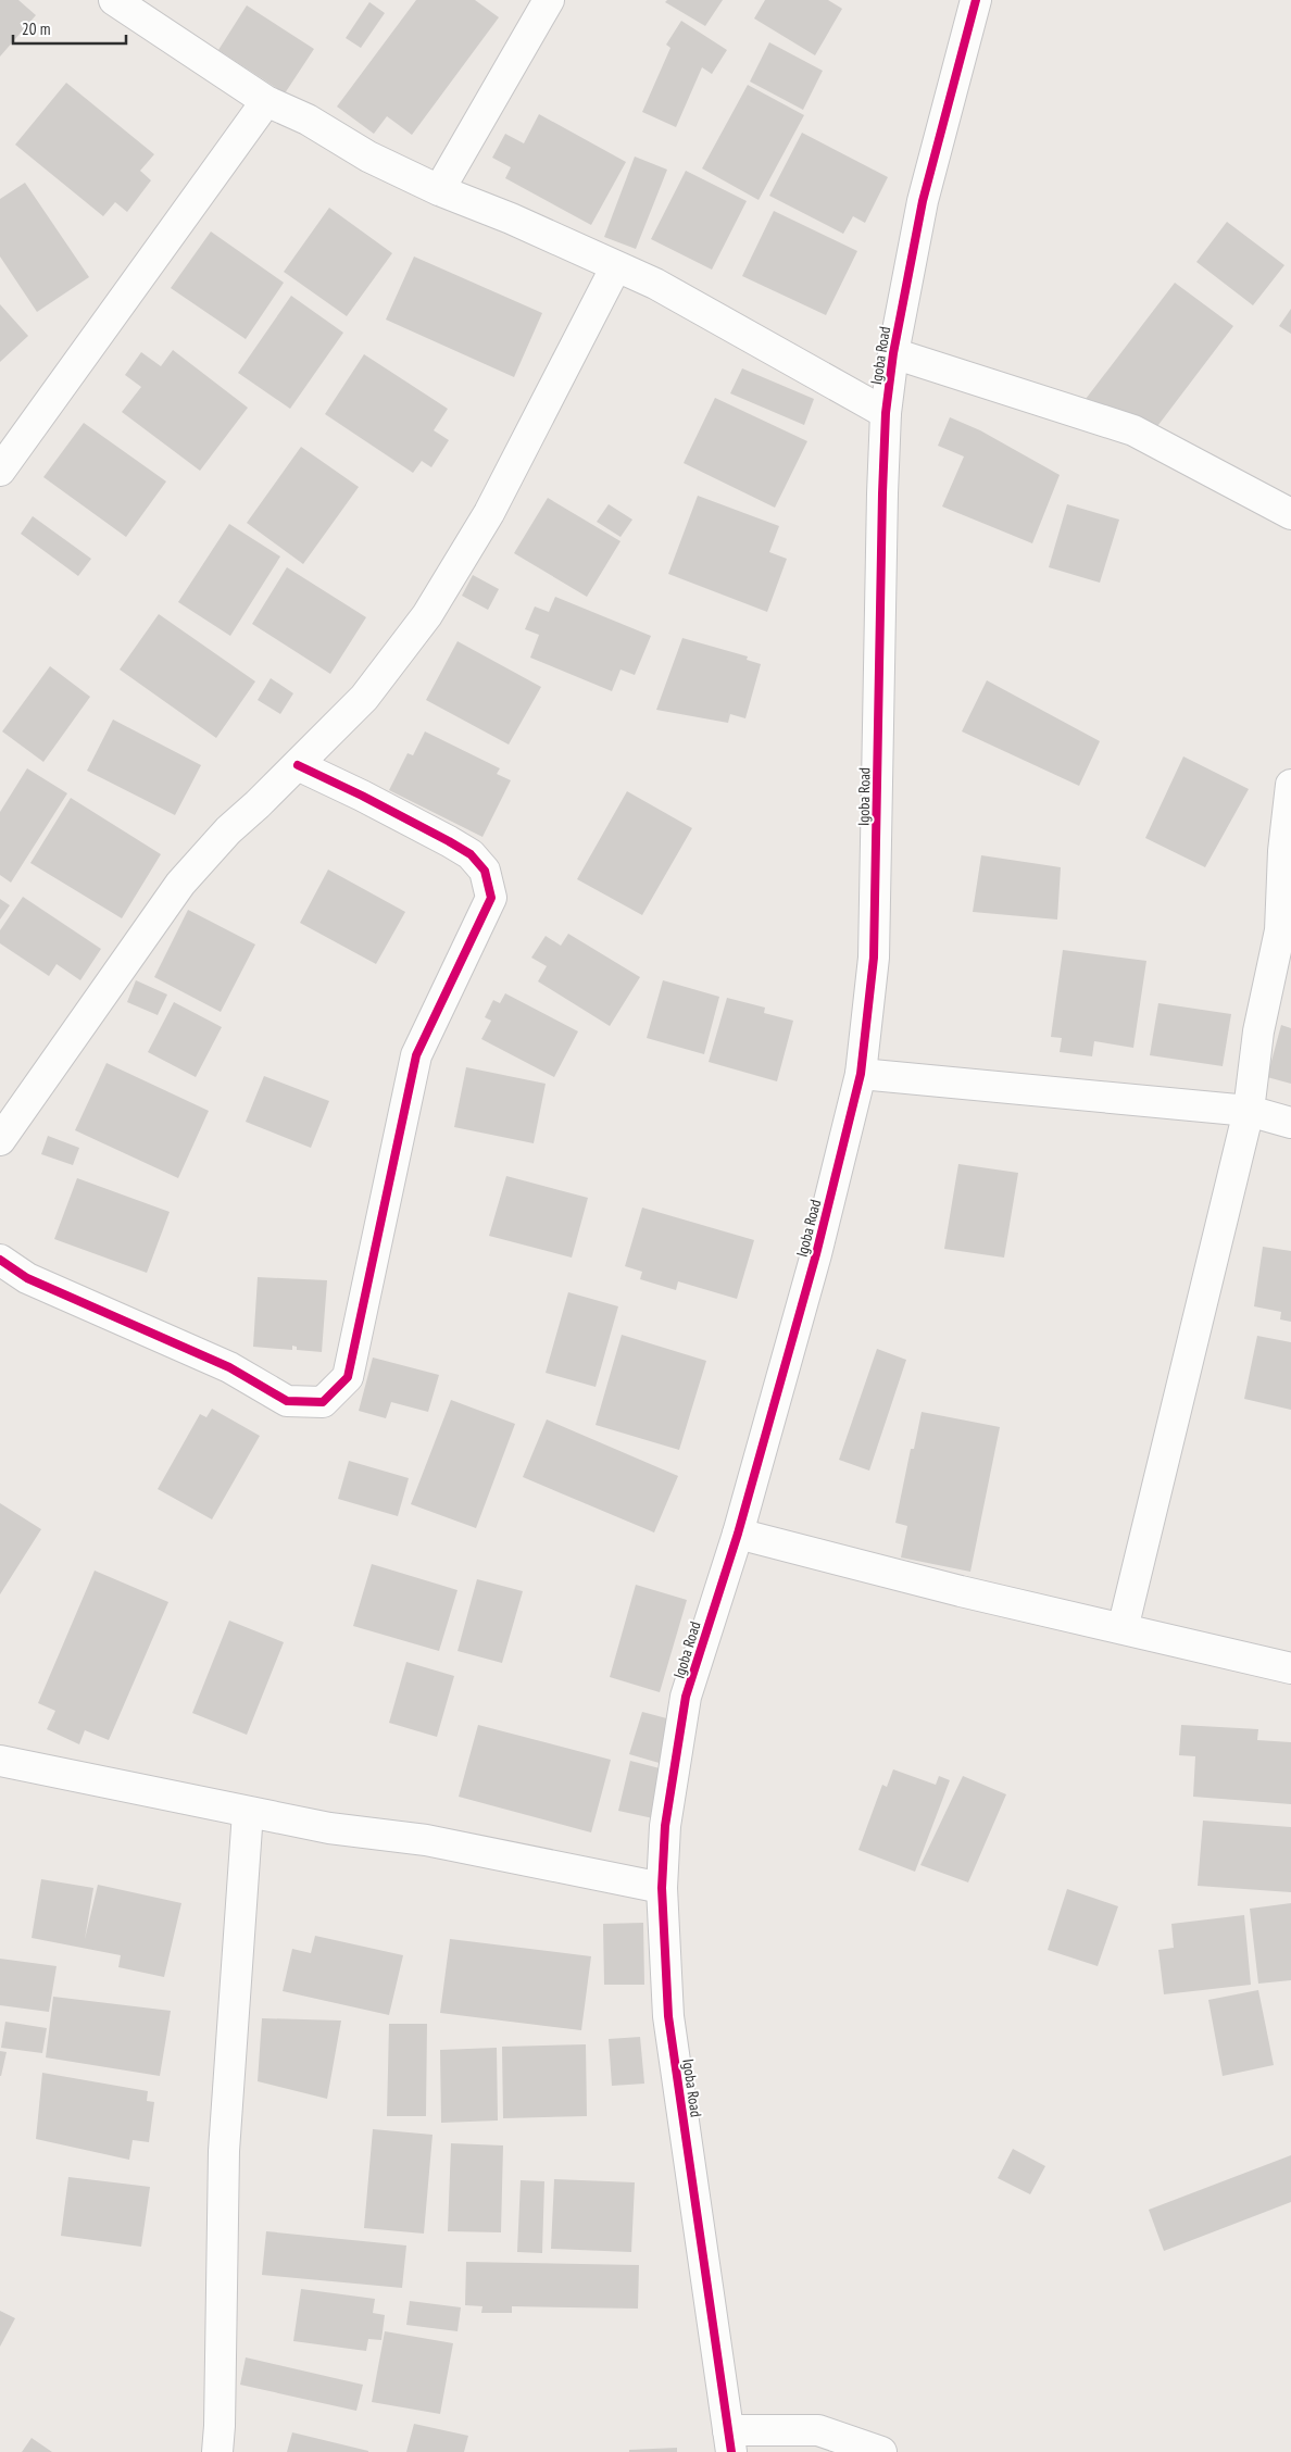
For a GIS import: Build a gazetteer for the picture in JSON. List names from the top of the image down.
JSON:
{
  "streets": {
    "street": ["Igoba Road"]
  },
  "scale_bar": "20 m"
}
